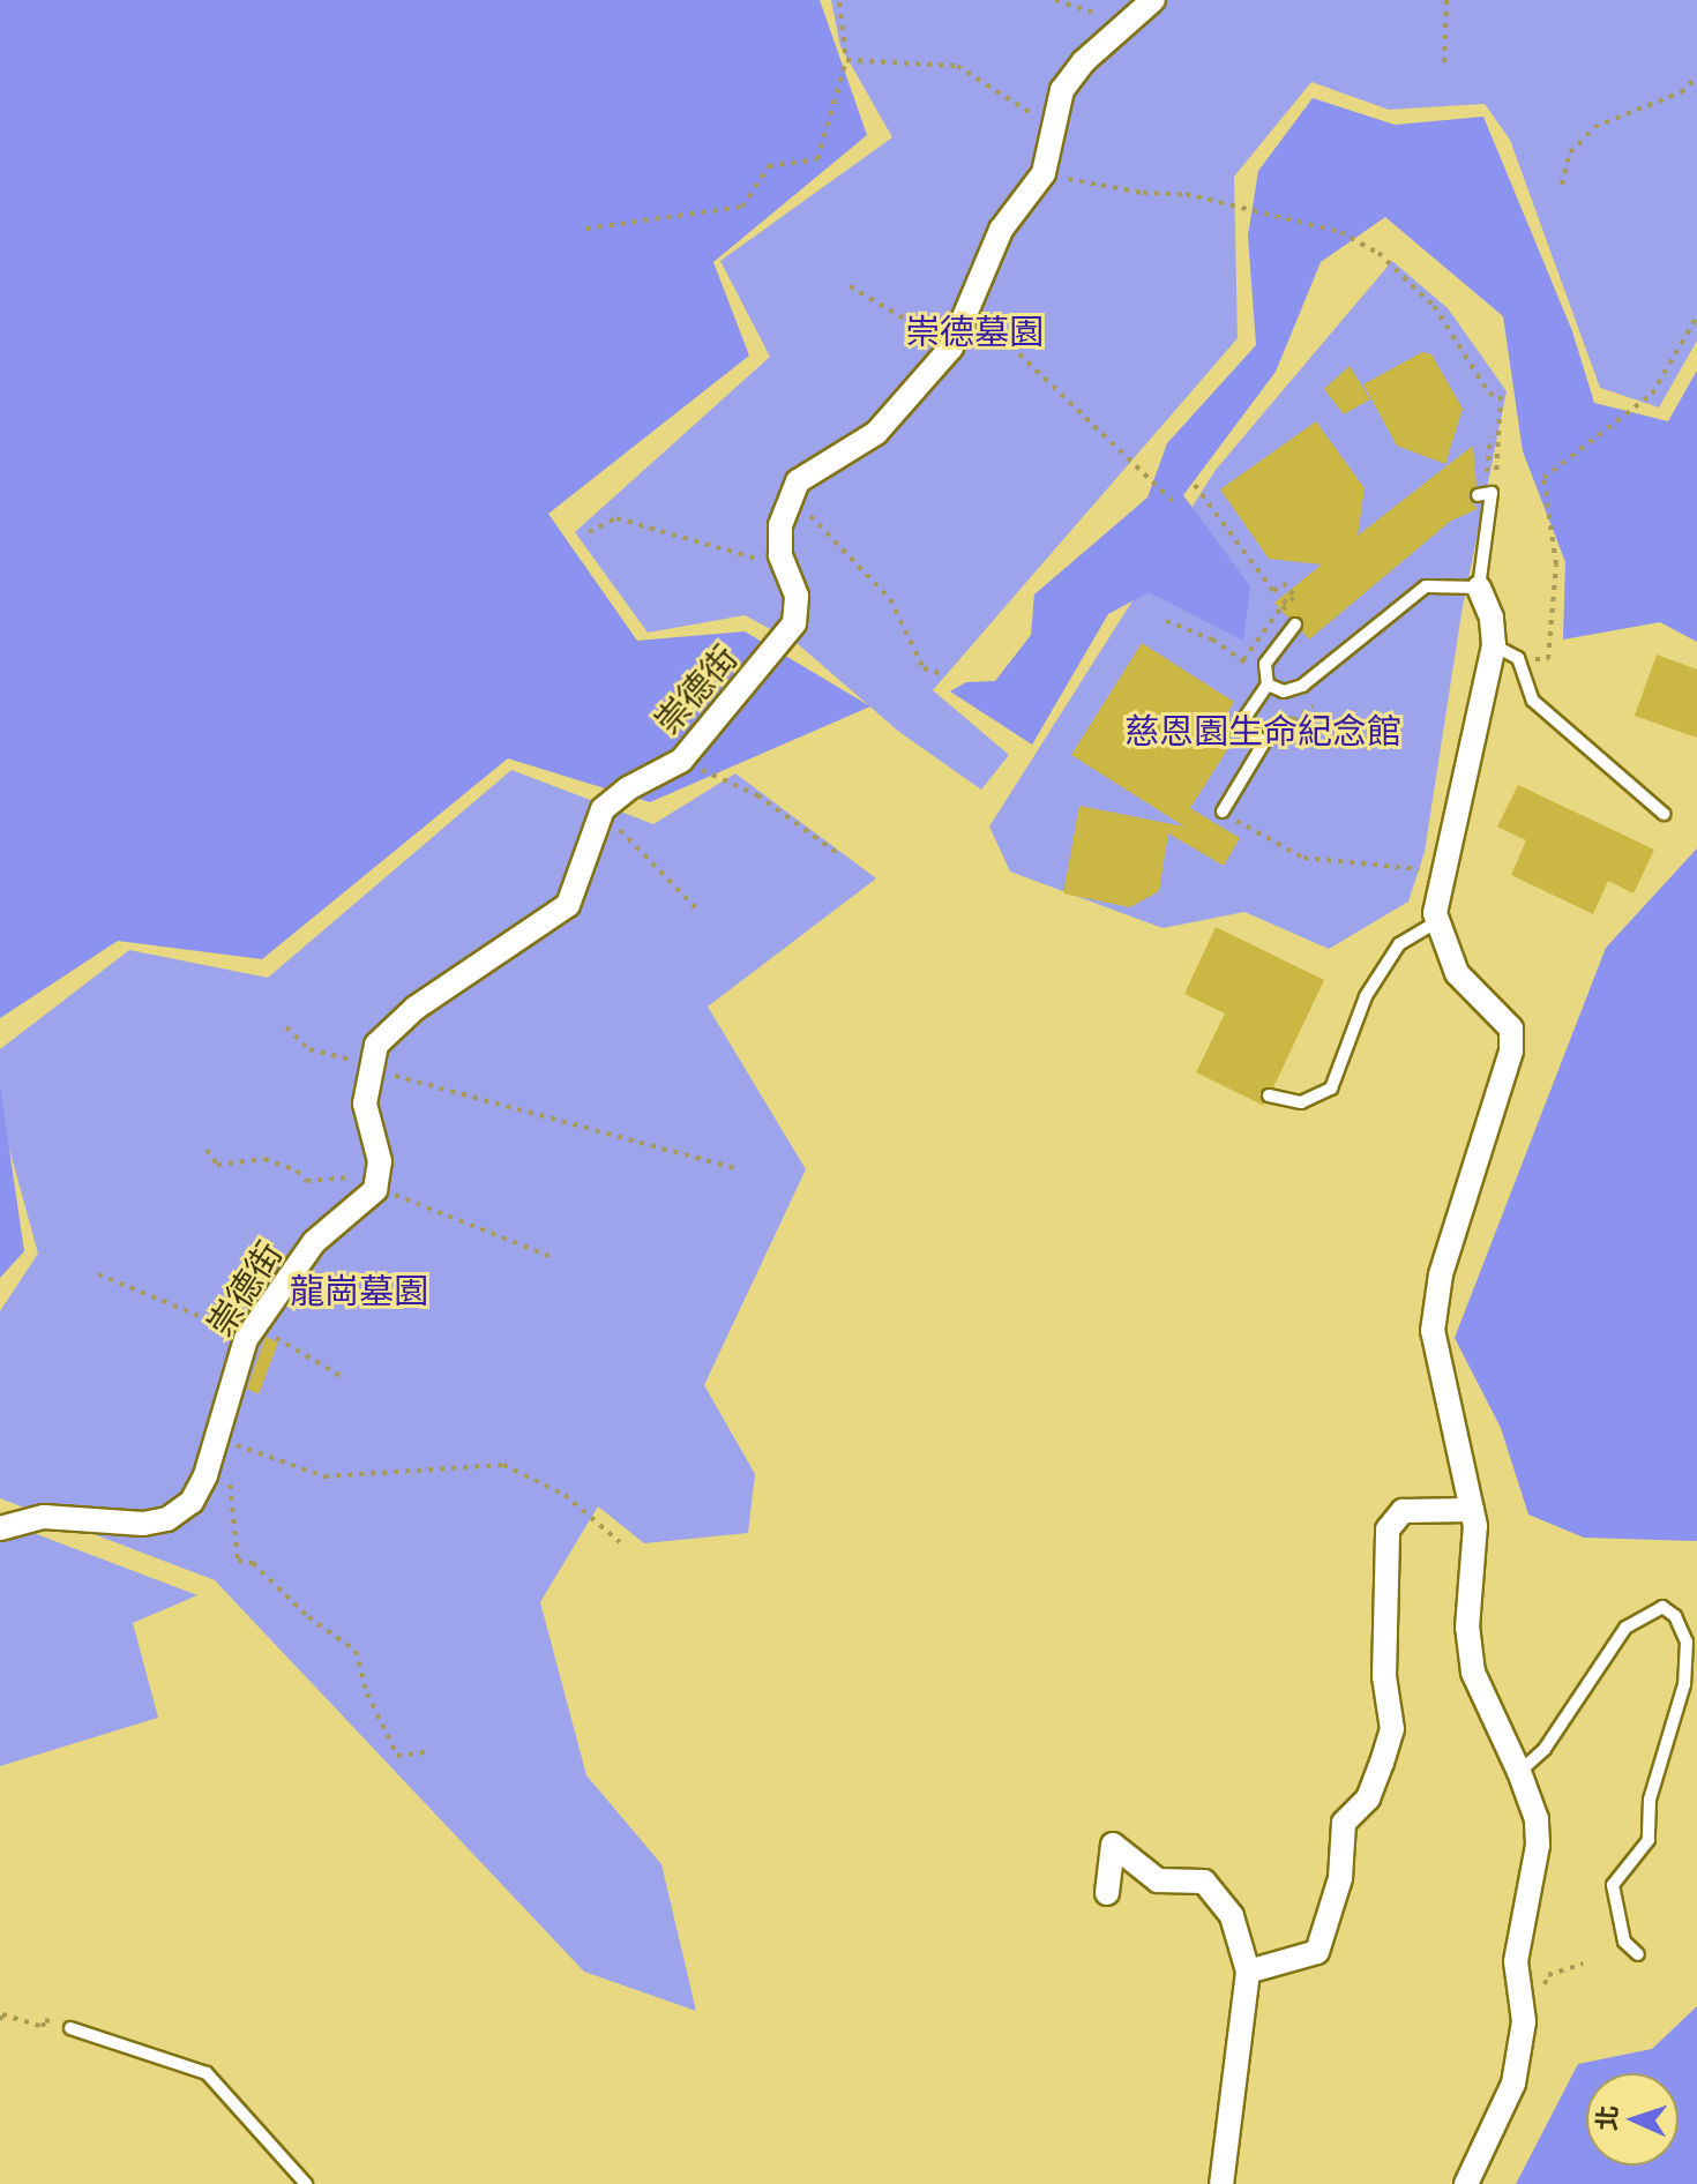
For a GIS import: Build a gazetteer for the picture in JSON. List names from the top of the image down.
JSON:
{
  "streets": {
    "street": ["崇德街"]
  },
  "parks": ["崇德墓園", "慈恩園生命紀念館", "龍崗墓園"],
  "north": "left"
}
